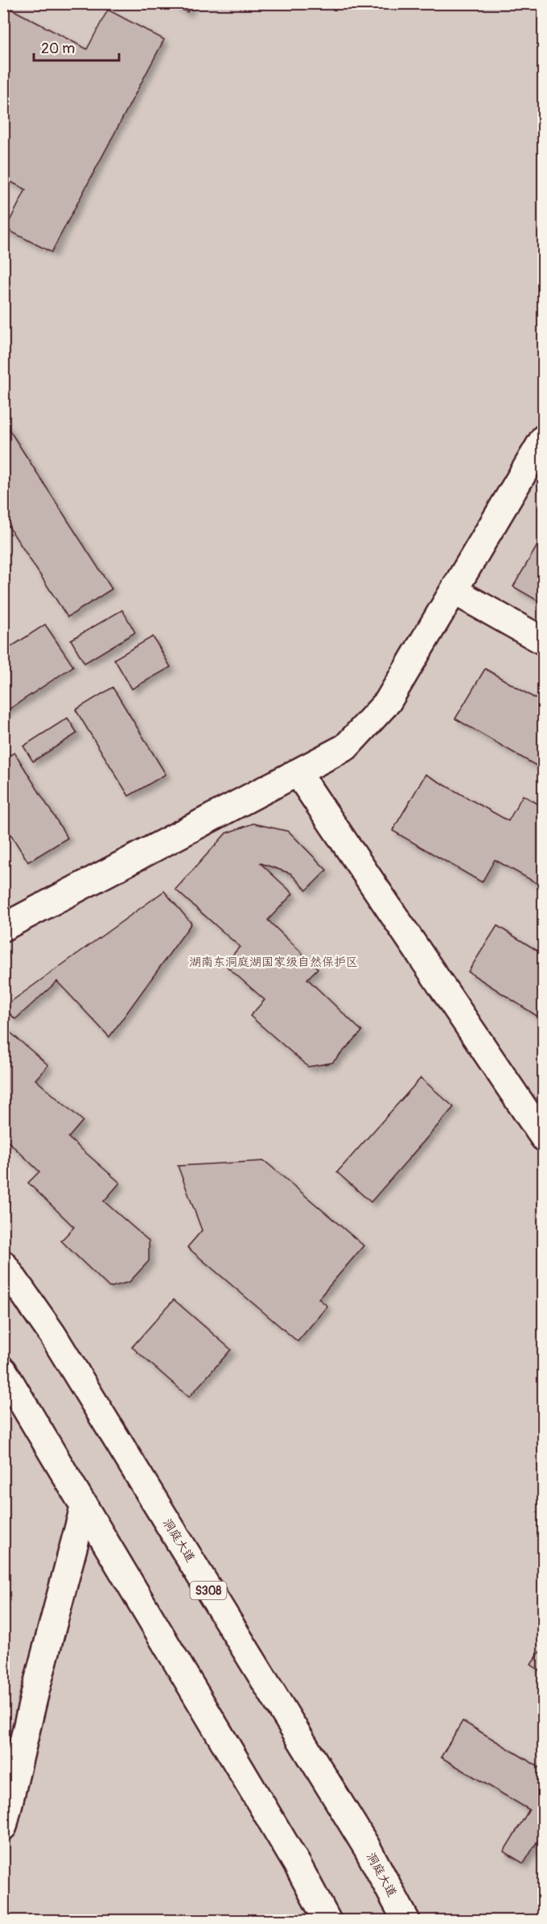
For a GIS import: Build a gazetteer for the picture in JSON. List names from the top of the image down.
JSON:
{
  "streets": {
    "street": ["洞庭大道", "S308"]
  },
  "parks": ["湖南东洞庭湖国家级自然保护区"],
  "scale_bar": "20 m"
}
